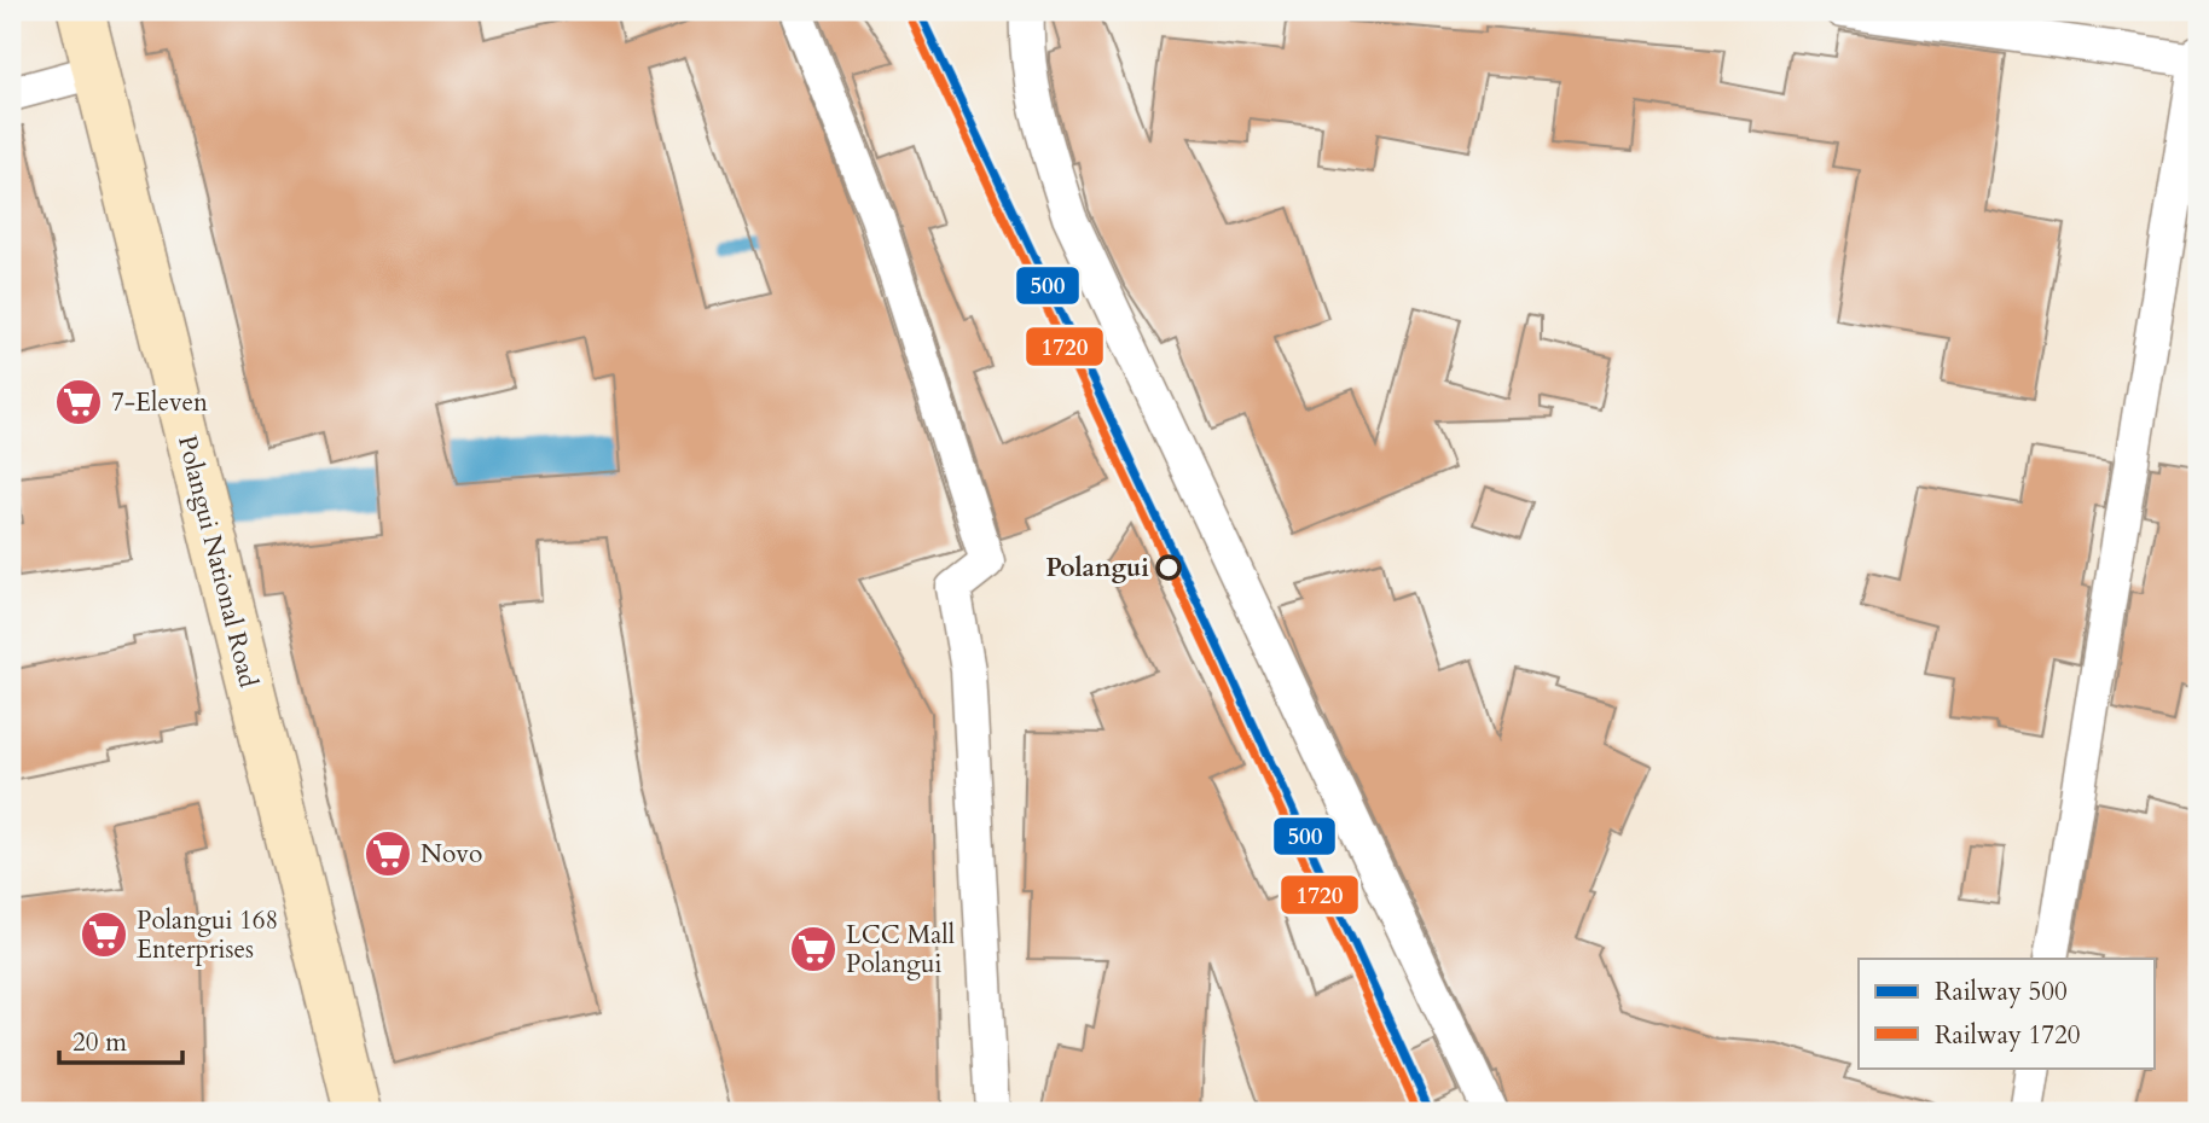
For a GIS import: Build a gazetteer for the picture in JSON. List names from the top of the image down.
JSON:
{
  "streets": {
    "main road": ["Polangui National Road"]
  },
  "places": {
    "supermarket": [
      "7-Eleven",
      "Novo",
      "Polangui 168 Enterprises",
      "LCC Mall Polangui"
    ],
    "other": ["Polangui"]
  },
  "lines": ["rail line 500", "rail line 1720"],
  "legend": ["Railway 500", "Railway 1720"],
  "scale_bar": "20 m"
}
